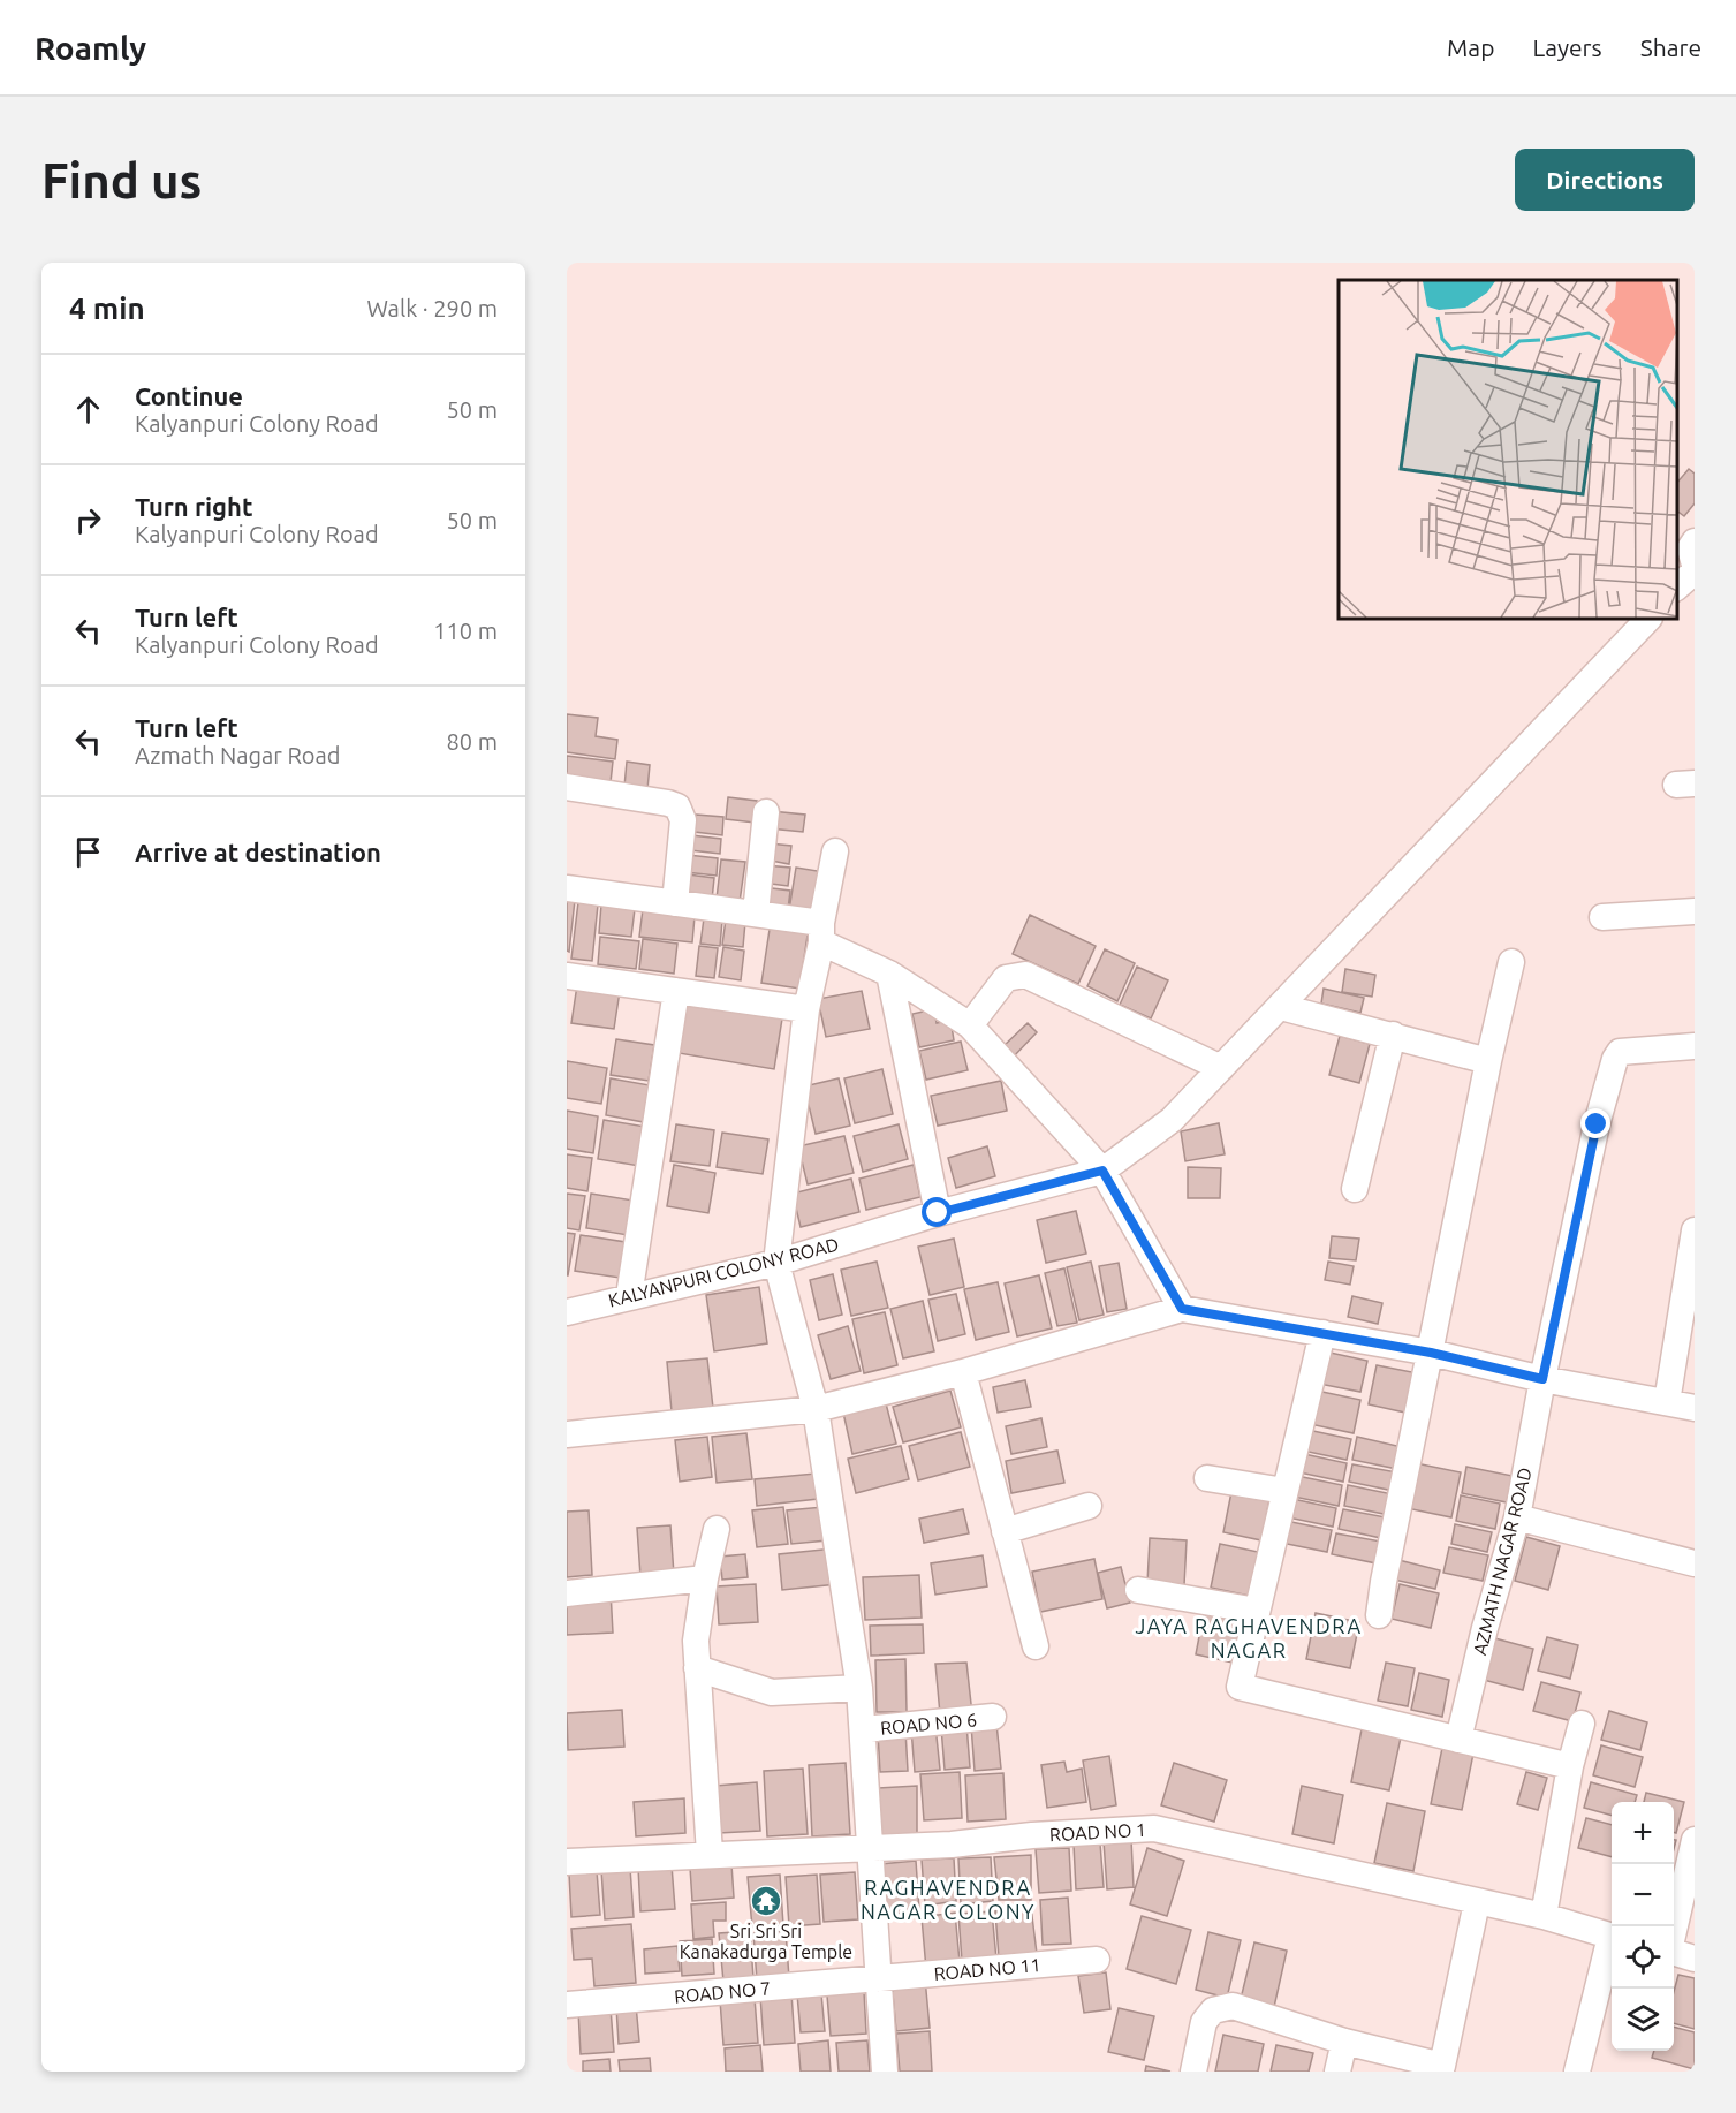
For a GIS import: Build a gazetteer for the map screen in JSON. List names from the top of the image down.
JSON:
{
  "streets": {
    "street": [
      "KALYANPURI COLONY ROAD",
      "AZMATH NAGAR ROAD",
      "ROAD NO 6",
      "ROAD NO 1",
      "ROAD NO 11",
      "ROAD NO 7"
    ]
  },
  "crossings": [
    ["ROAD NO 11", "ROAD NO 7"]
  ],
  "districts": ["JAYA RAGHAVENDRA NAGAR", "RAGHAVENDRA NAGAR COLONY"],
  "places": {
    "temple": ["Sri Sri Sri Kanakadurga Temple"]
  },
  "page": {
    "header": "Roamly",
    "nav": ["Map", "Layers", "Share"],
    "buttons": "Directions",
    "title": "Find us",
    "heading": ["4 min", "Walk · 290 m"],
    "list": [
      ["Continue", "Kalyanpuri Colony Road", "50 m"],
      ["Turn right", "Kalyanpuri Colony Road", "50 m"],
      ["Turn left", "Kalyanpuri Colony Road", "110 m"],
      ["Turn left", "Azmath Nagar Road", "80 m"],
      "Arrive at destination"
    ],
    "map_buttons": ["+", "−"]
  }
}
